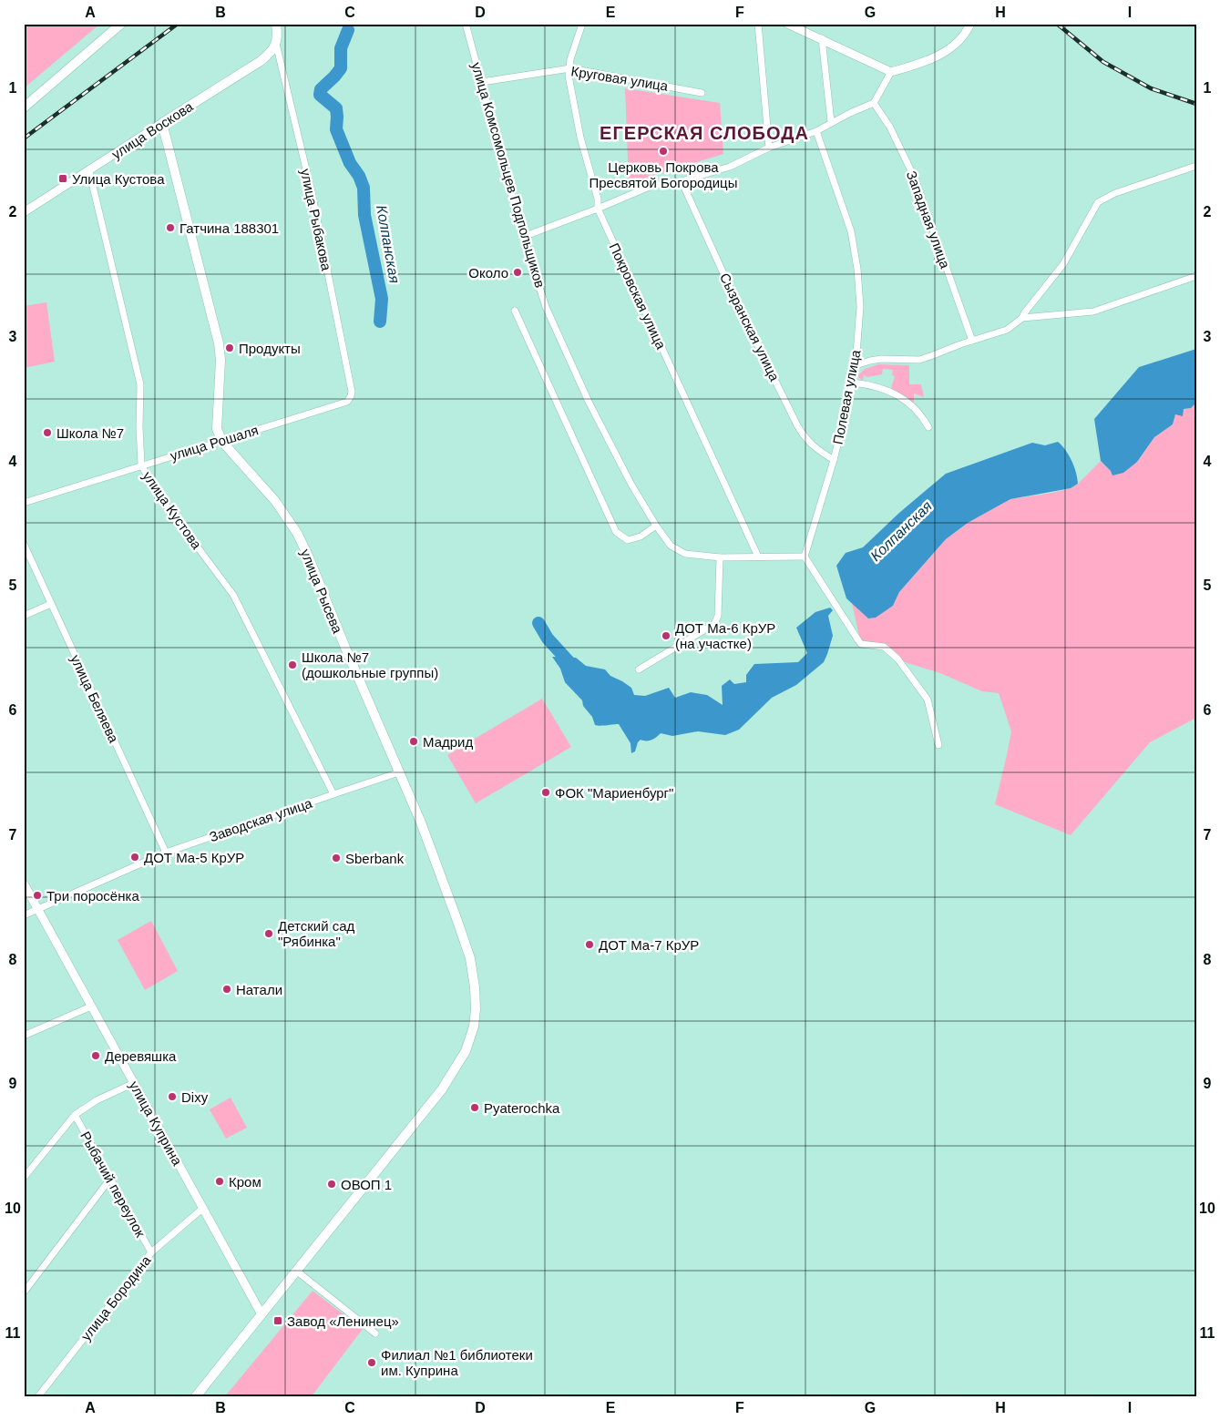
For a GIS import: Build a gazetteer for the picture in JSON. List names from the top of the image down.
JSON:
{
  "streets": {
    "main road": ["улица Воскова", "улица Рысева"],
    "street": [
      "Круговая улица",
      "улица Комсомольцев Подпольщиков",
      "улица Рыбакова",
      "Западная улица",
      "Покровская улица",
      "Сызранская улица",
      "Полевая улица",
      "улица Рошаля",
      "улица Кустова",
      "улица Беляева",
      "Заводская улица",
      "улица Куприна",
      "Рыбачий переулок",
      "улица Бородина"
    ]
  },
  "crossings": [
    ["Круговая улица", "улица Комсомольцев Подпольщиков"],
    ["Круговая улица", "Покровская улица"],
    ["улица Воскова", "улица Рыбакова"],
    ["улица Воскова", "улица Кустова"],
    ["улица Воскова", "улица Рысева"],
    ["улица Комсомольцев Подпольщиков", "Покровская улица"],
    ["улица Комсомольцев Подпольщиков", "Полевая улица"],
    ["улица Рыбакова", "улица Рошаля"],
    ["Сызранская улица", "Полевая улица"],
    ["улица Рошаля", "улица Кустова"],
    ["улица Рошаля", "улица Рысева"],
    ["улица Кустова", "Заводская улица"],
    ["улица Рысева", "Заводская улица"],
    ["улица Рысева", "улица Куприна"],
    ["улица Беляева", "Заводская улица"],
    ["Заводская улица", "улица Куприна"],
    ["улица Куприна", "улица Бородина"],
    ["Рыбачий переулок", "улица Бородина"]
  ],
  "districts": ["ЕГЕРСКАЯ СЛОБОДА"],
  "water": ["Колпанская"],
  "places": {
    "other": [
      "Церковь Покрова Пресвятой Богородицы",
      "Гатчина 188301",
      "Около",
      "Продукты",
      "Школа №7",
      "ДОТ Ма-6 КрУР (на участке)",
      "Школа №7 (дошкольные группы)",
      "Мадрид",
      "ФОК \"Мариенбург\"",
      "ДОТ Ма-5 КрУР",
      "Sberbank",
      "Три поросёнка",
      "Детский сад \"Рябинка\"",
      "ДОТ Ма-7 КрУР",
      "Натали",
      "Деревяшка",
      "Dixy",
      "Pyaterochka",
      "Кром",
      "ОВОП 1",
      "Филиал №1 библиотеки им. Куприна"
    ],
    "transit": ["Улица Кустова", "Завод «Ленинец»"]
  },
  "grid": {
    "columns": [
      "A",
      "B",
      "C",
      "D",
      "E",
      "F",
      "G",
      "H",
      "I"
    ],
    "rows": [
      "1",
      "2",
      "3",
      "4",
      "5",
      "6",
      "7",
      "8",
      "9",
      "10",
      "11"
    ]
  }
}
